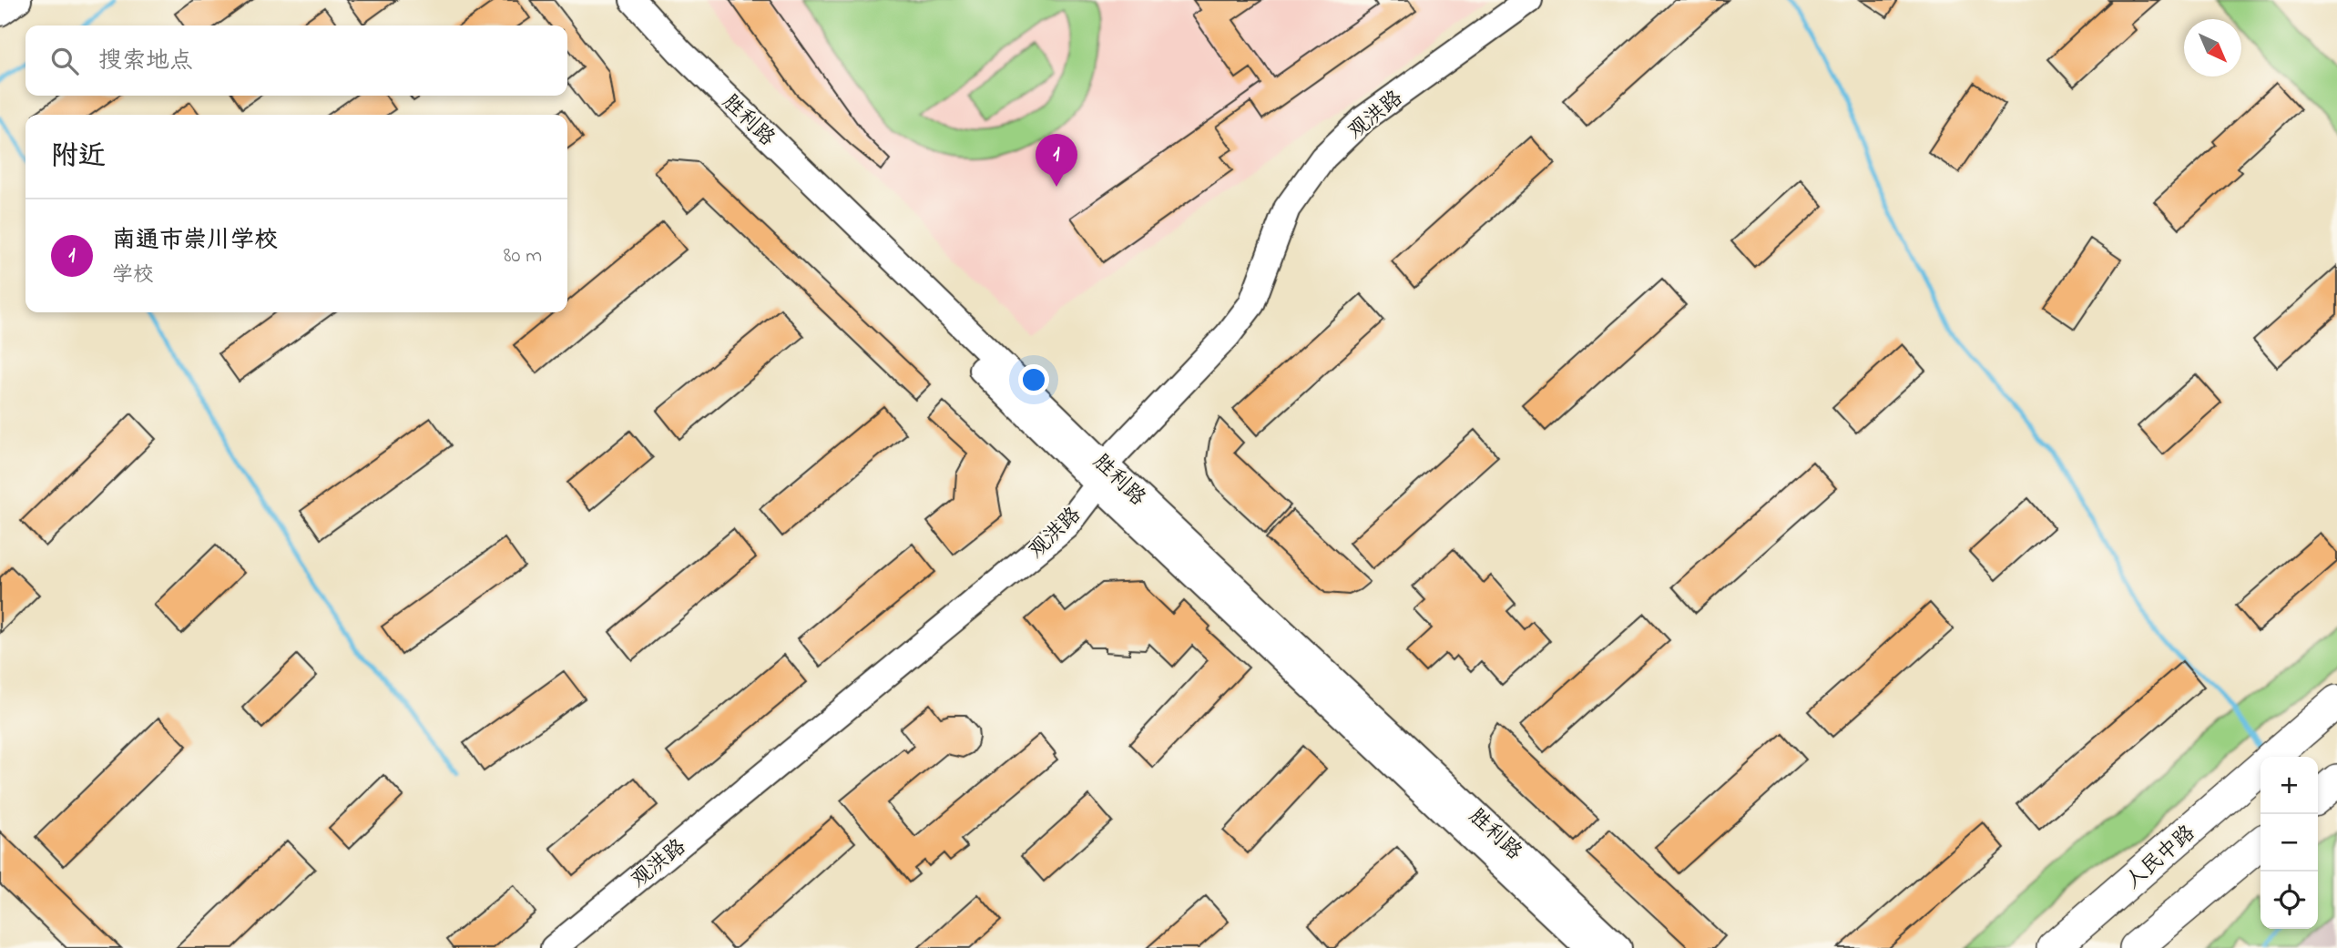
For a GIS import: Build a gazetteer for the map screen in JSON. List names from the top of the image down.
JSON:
{
  "streets": {
    "main road": ["人民中路"],
    "street": ["观洪路", "胜利路"]
  },
  "crossings": [
    ["观洪路", "胜利路"]
  ],
  "north": "bottom right",
  "page": {
    "search": "搜索地点",
    "heading": "附近",
    "pins": "1",
    "list": [
      {
        "mark": "1",
        "name": "南通市崇川学校",
        "note": "学校",
        "value": "80 m"
      }
    ],
    "map_buttons": ["+", "−"]
  }
}
